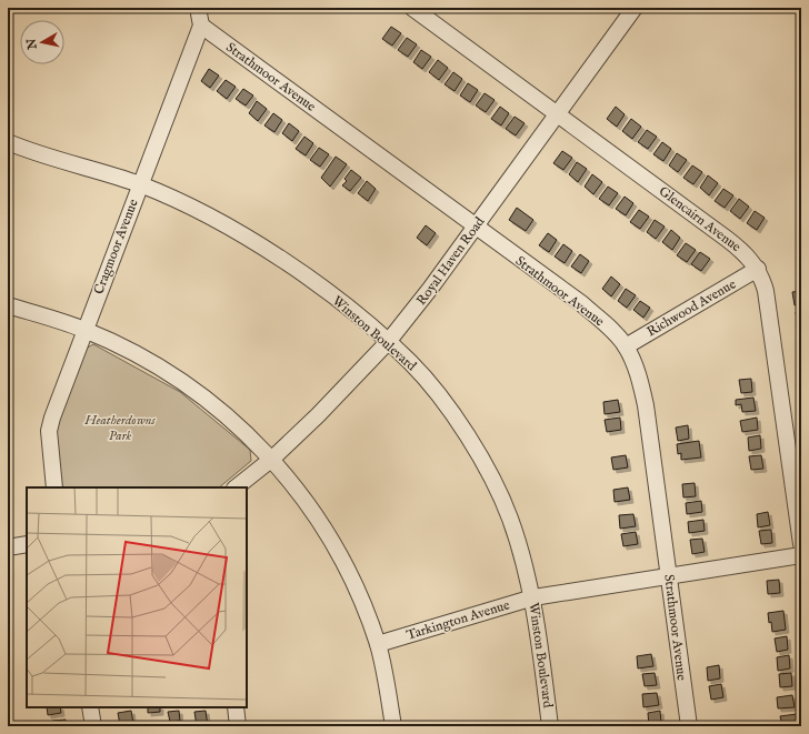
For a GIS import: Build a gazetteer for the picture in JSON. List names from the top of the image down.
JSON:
{
  "streets": {
    "street": [
      "Strathmoor Avenue",
      "Glencairn Avenue",
      "Cragmoor Avenue",
      "Royal Haven Road",
      "Richwood Avenue",
      "Winston Boulevard",
      "Tarkington Avenue"
    ]
  },
  "crossings": [
    ["Strathmoor Avenue", "Cragmoor Avenue"],
    ["Strathmoor Avenue", "Royal Haven Road"],
    ["Strathmoor Avenue", "Richwood Avenue"],
    ["Strathmoor Avenue", "Tarkington Avenue"],
    ["Glencairn Avenue", "Royal Haven Road"],
    ["Glencairn Avenue", "Richwood Avenue"],
    ["Cragmoor Avenue", "Winston Boulevard"],
    ["Royal Haven Road", "Winston Boulevard"],
    ["Winston Boulevard", "Tarkington Avenue"]
  ],
  "parks": ["Heatherdowns Park"],
  "north": "left"
}
